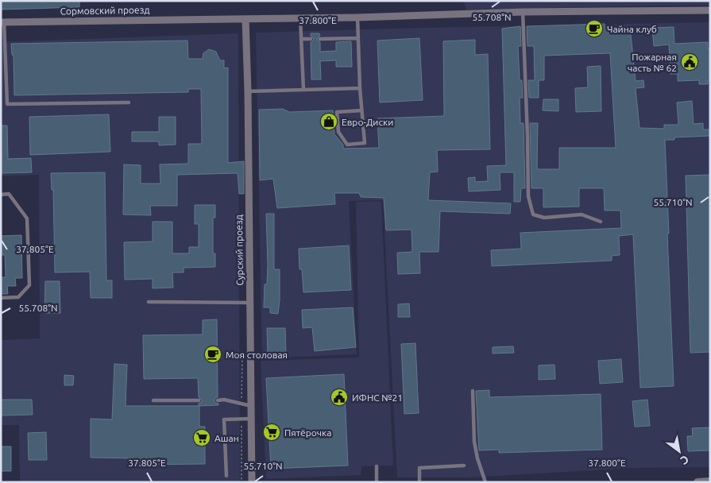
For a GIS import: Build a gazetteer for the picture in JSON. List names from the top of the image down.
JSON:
{
  "streets": {
    "street": ["Сормовский проезд", "Сурский проезд"]
  },
  "crossings": [
    ["Сормовский проезд", "Сурский проезд"]
  ],
  "places": {
    "cafe": ["Чайна клуб", "Моя столовая"],
    "public building": ["Пожарная часть № 62", "ИФНС №21"],
    "shop": ["Евро-Диски"],
    "supermarket": ["Пятёрочка", "Ашан"]
  },
  "north": "bottom right",
  "coordinates": [
    "55.708°N",
    "37.800°E",
    "55.710°N",
    "37.805°E"
  ]
}
